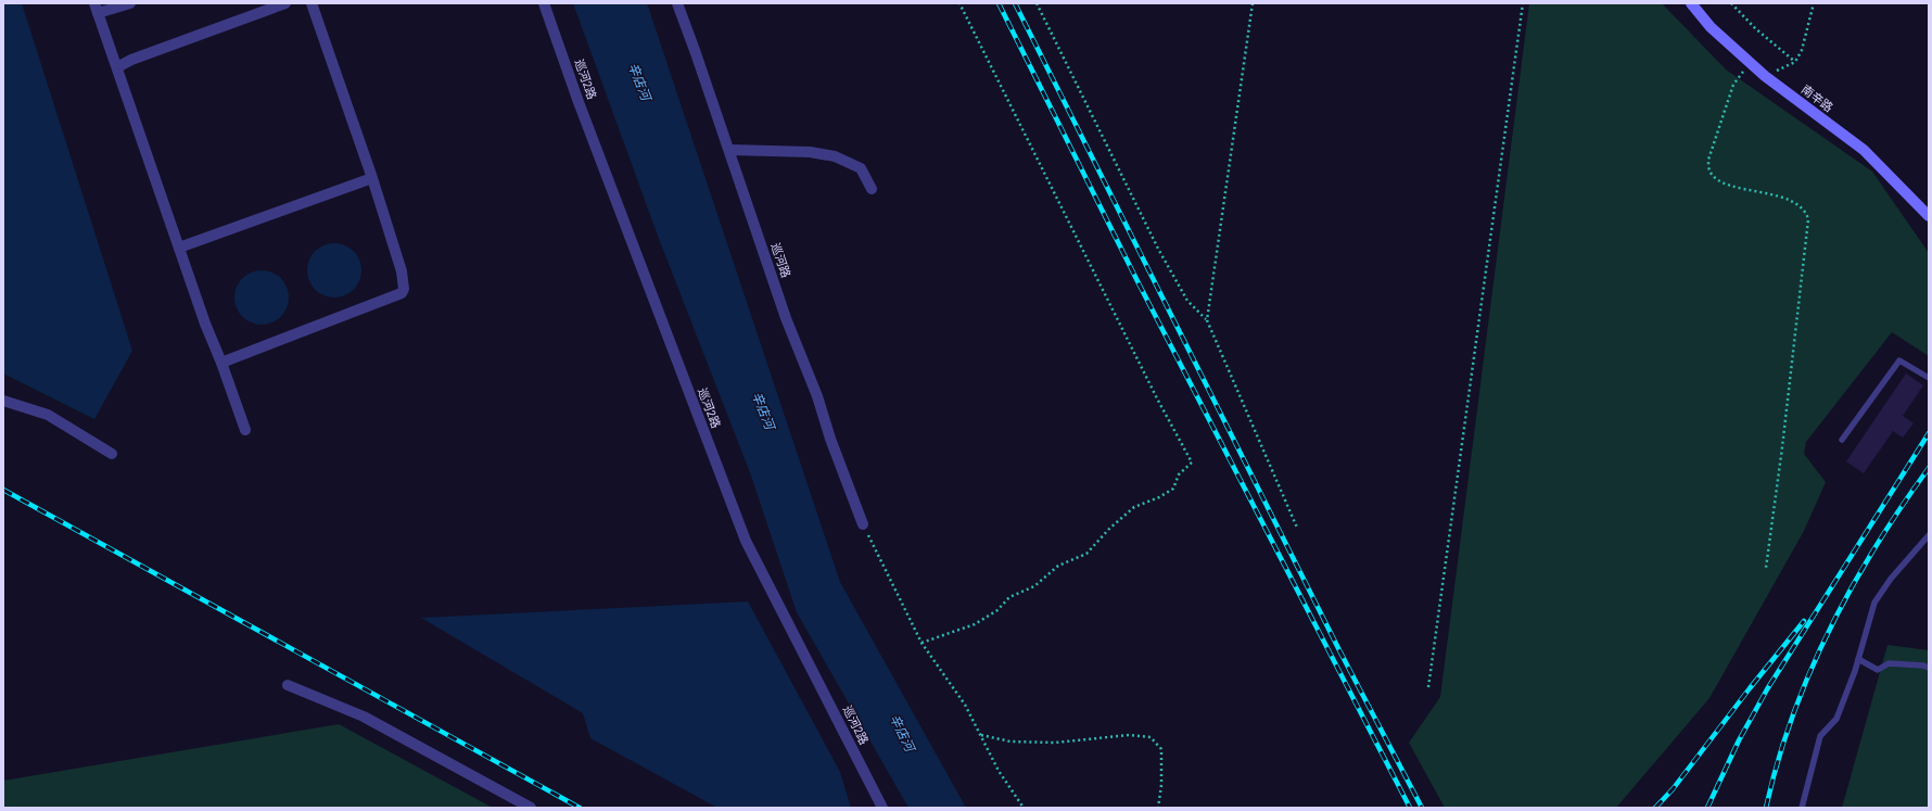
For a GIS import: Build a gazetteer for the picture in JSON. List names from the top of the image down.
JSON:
{
  "streets": {
    "main road": ["南辛路"],
    "street": ["巡河2路", "巡河路"]
  },
  "water": ["辛店河"]
}
